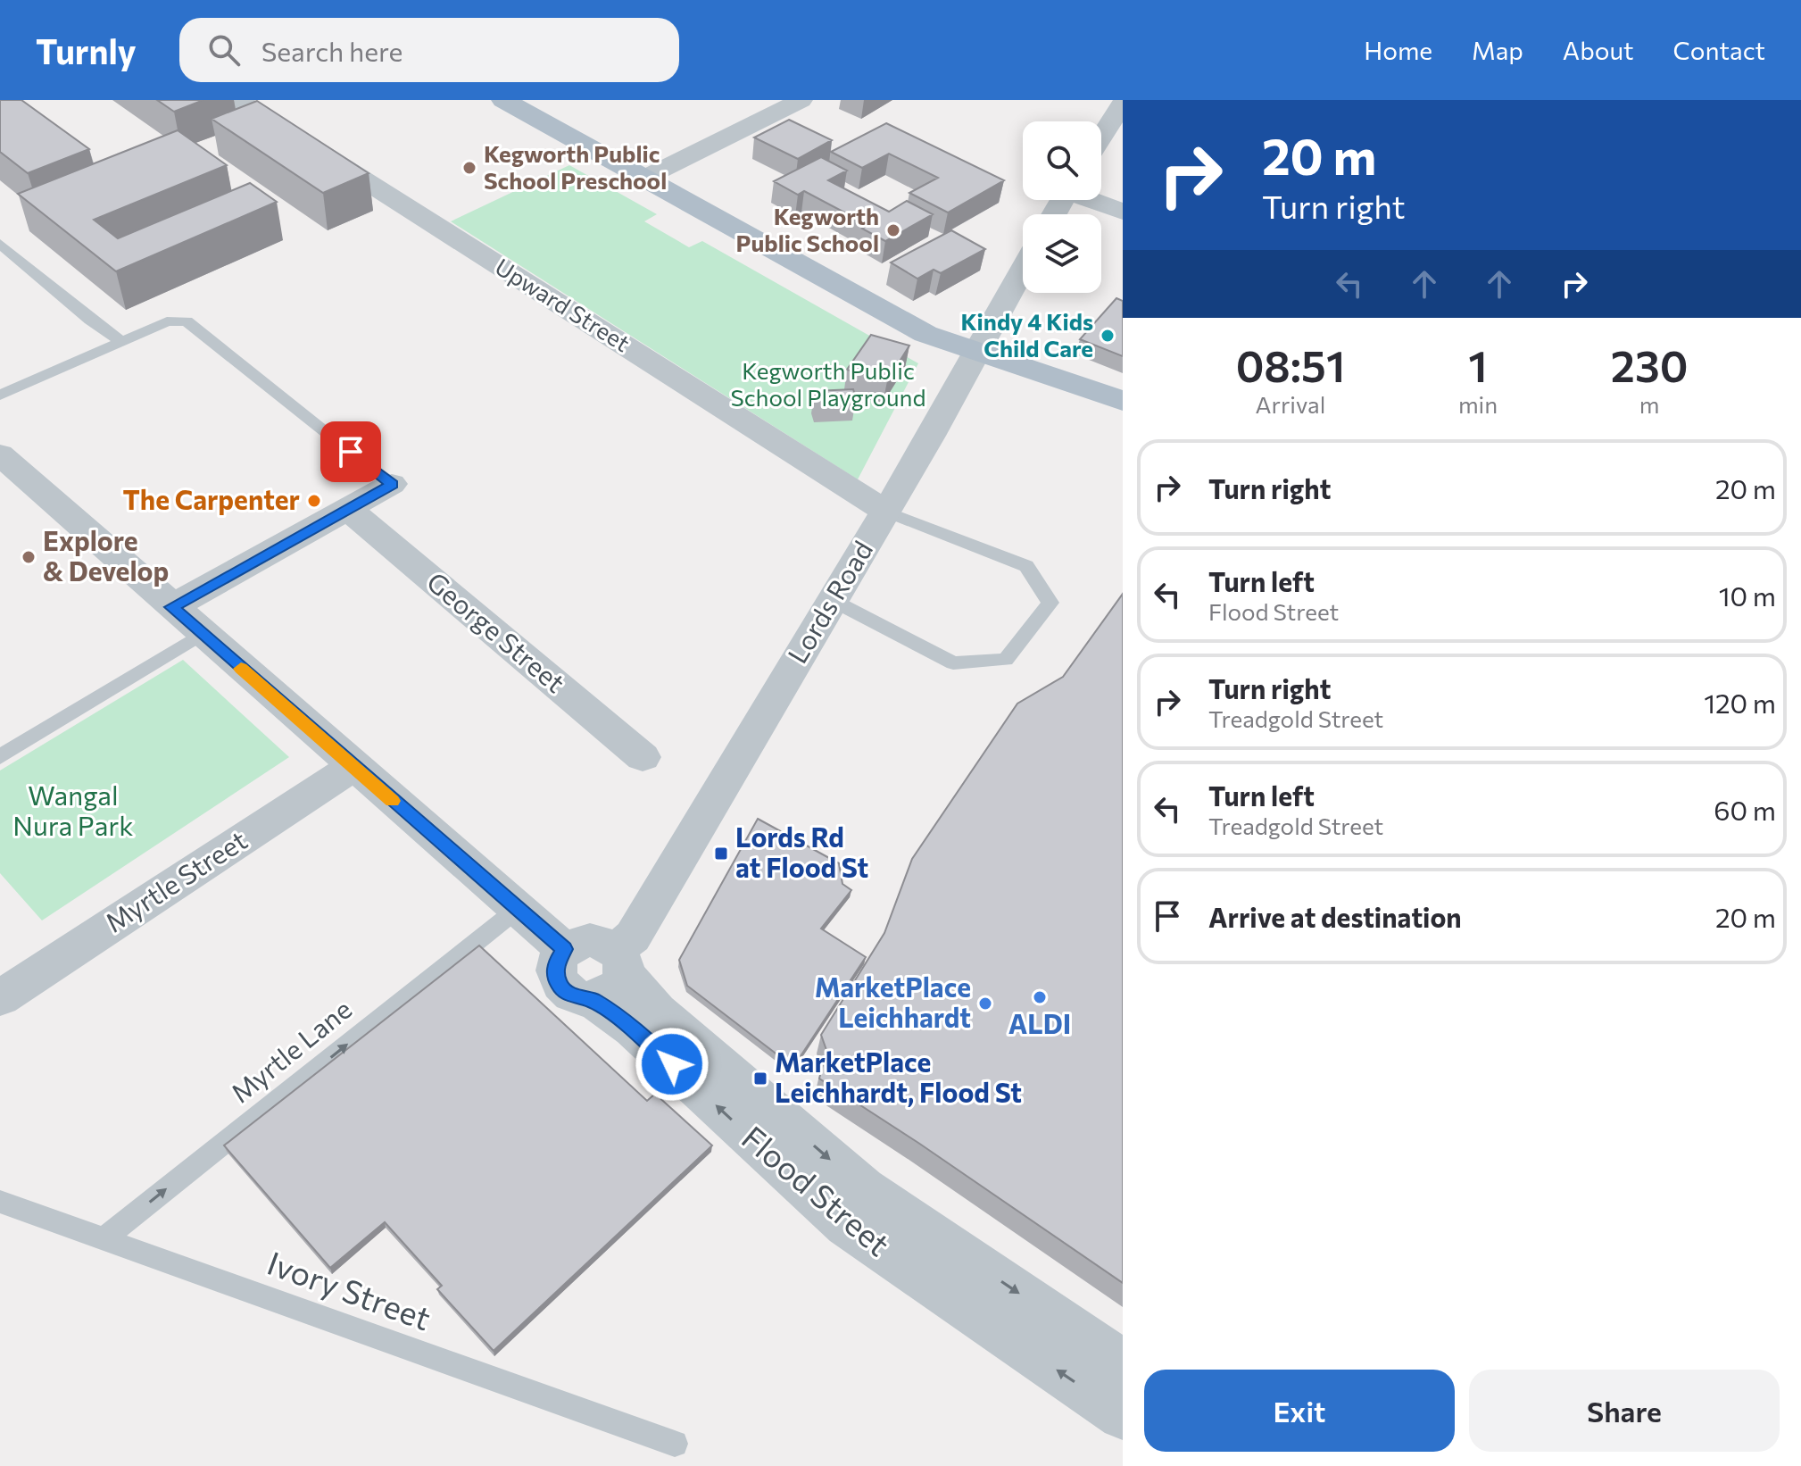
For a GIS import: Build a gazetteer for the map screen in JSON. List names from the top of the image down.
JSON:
{
  "streets": {
    "street": [
      "Upward Street",
      "Lords Road",
      "George Street",
      "Myrtle Street",
      "Flood Street"
    ],
    "lane": ["Myrtle Lane", "Ivory Street"]
  },
  "crossings": [
    ["Upward Street", "Lords Road"],
    ["Lords Road", "Flood Street"],
    ["Myrtle Lane", "Ivory Street"]
  ],
  "one_way": ["Myrtle Lane"],
  "parks": ["Kegworth Public School Playground", "Wangal Nura Park"],
  "places": {
    "other": [
      "Kegworth Public School Preschool",
      "Kegworth Public School",
      "Kindy 4 Kids Child Care",
      "The Carpenter",
      "Explore & Develop",
      "ALDI",
      "MarketPlace Leichhardt"
    ],
    "transit": ["Lords Rd at Flood St", "MarketPlace Leichhardt, Flood St"]
  },
  "page": {
    "header": "Turnly",
    "search": "Search here",
    "nav": [
      "Home",
      "Map",
      "About",
      "Contact"
    ],
    "turn": ["20 m", "Turn right"],
    "eta": [
      "08:51",
      "Arrival",
      "1",
      "min",
      "230",
      "m"
    ],
    "list": [
      {
        "name": "Turn right",
        "value": "20 m"
      },
      {
        "name": "Turn left",
        "note": "Flood Street",
        "value": "10 m"
      },
      {
        "name": "Turn right",
        "note": "Treadgold Street",
        "value": "120 m"
      },
      {
        "name": "Turn left",
        "note": "Treadgold Street",
        "value": "60 m"
      },
      {
        "name": "Arrive at destination",
        "value": "20 m"
      }
    ],
    "buttons": ["Exit", "Share"]
  }
}
